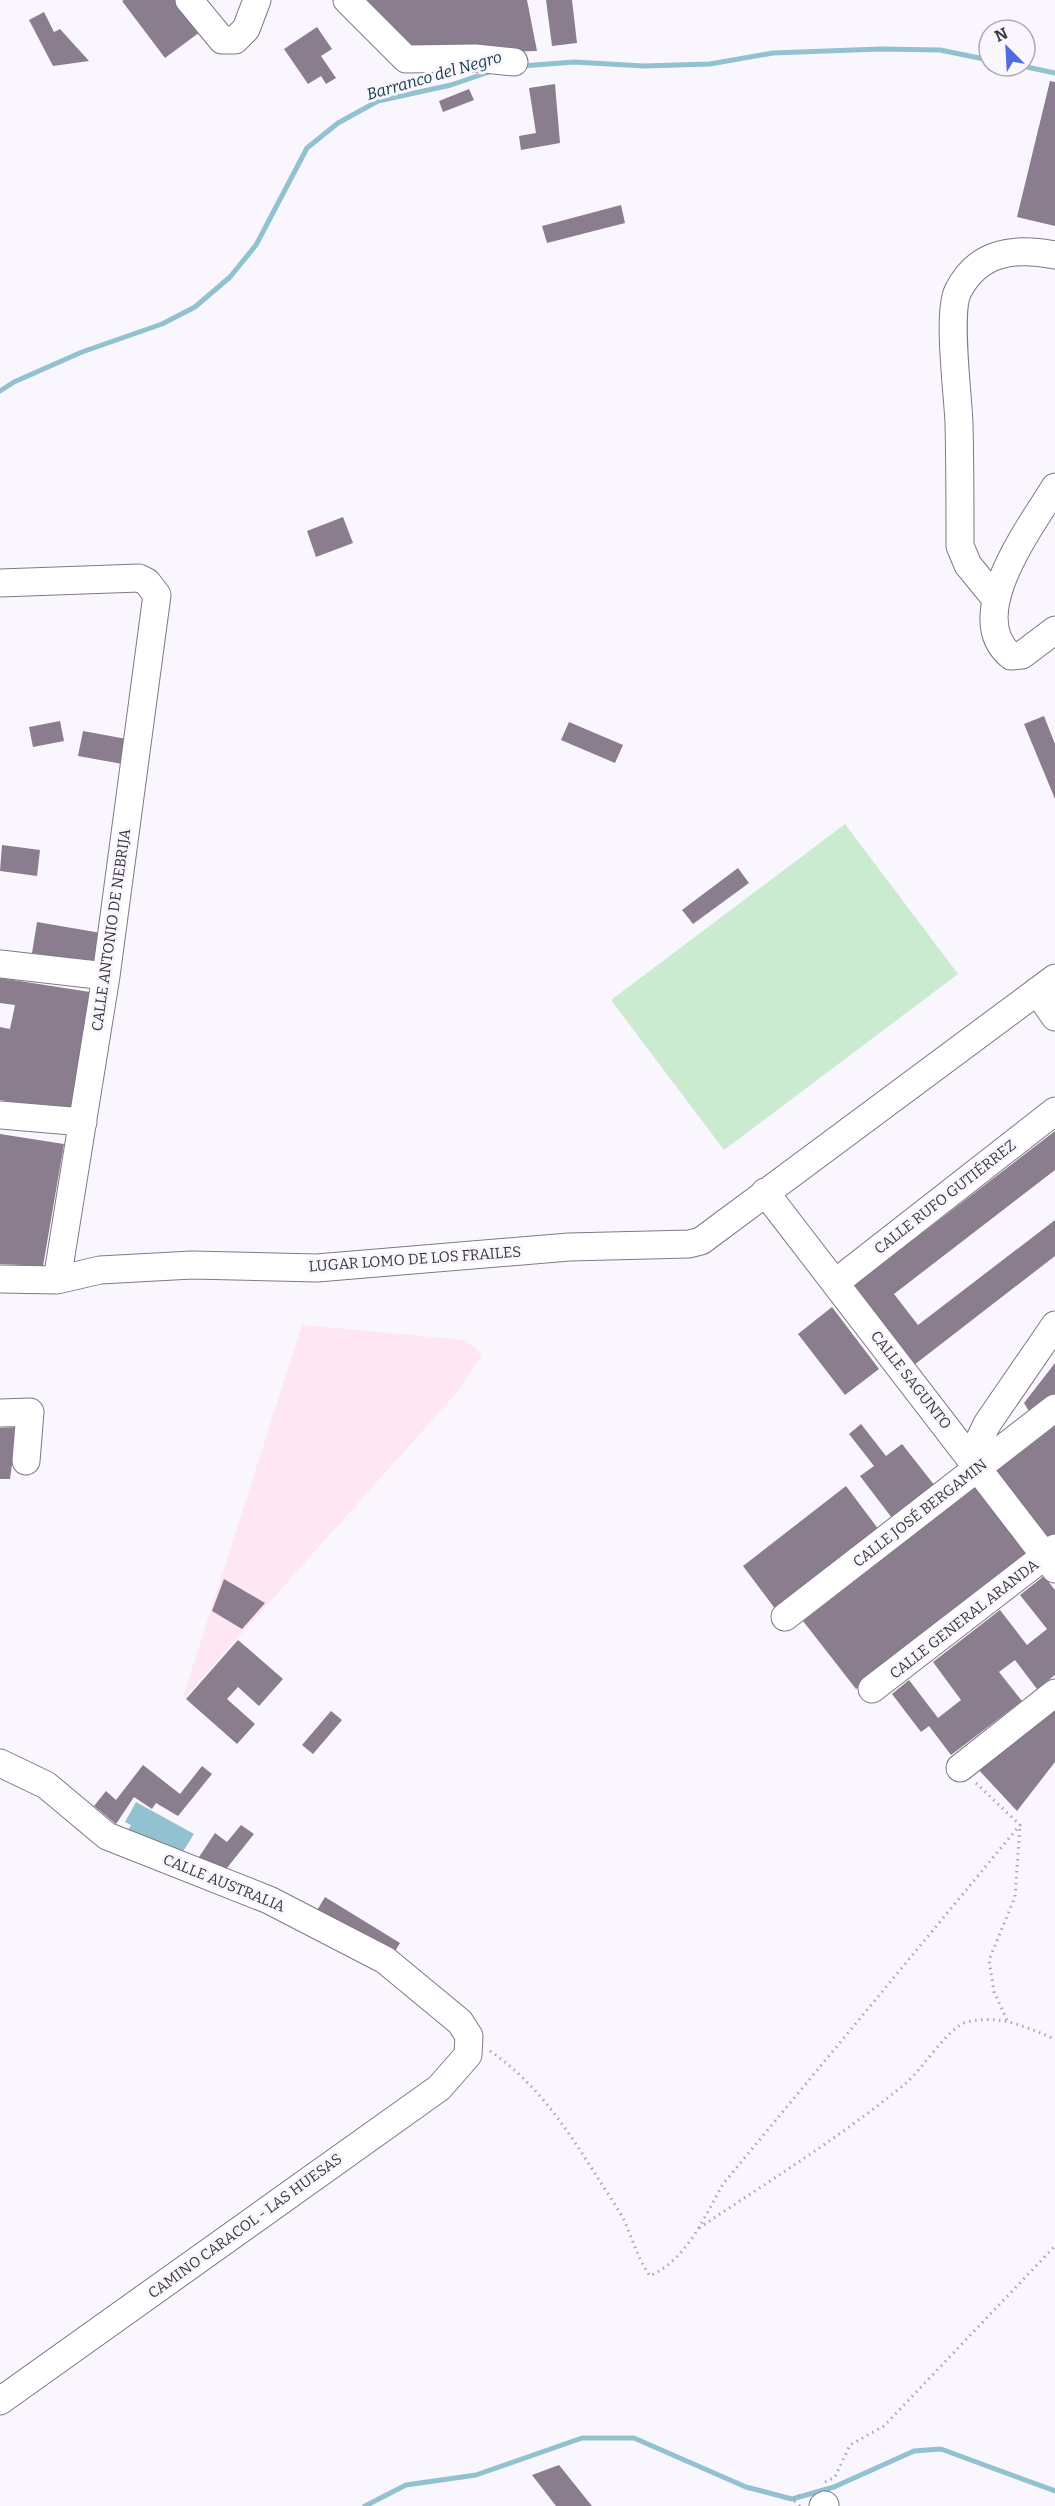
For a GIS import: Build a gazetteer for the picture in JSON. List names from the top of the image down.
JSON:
{
  "streets": {
    "street": [
      "CALLE ANTONIO DE NEBRIJA",
      "CALLE RUFO GUTIÉRREZ",
      "LUGAR LOMO DE LOS FRAILES",
      "CALLE SAGUNTO",
      "CALLE JOSÉ BERGAMIN",
      "CALLE GENERAL ARANDA",
      "CALLE AUSTRALIA",
      "CAMINO CARACOL - LAS HUESAS"
    ]
  },
  "crossings": [
    ["CALLE ANTONIO DE NEBRIJA", "LUGAR LOMO DE LOS FRAILES"],
    ["CALLE RUFO GUTIÉRREZ", "CALLE SAGUNTO"],
    ["LUGAR LOMO DE LOS FRAILES", "CALLE SAGUNTO"],
    ["CALLE SAGUNTO", "CALLE JOSÉ BERGAMIN"],
    ["CALLE SAGUNTO", "CALLE GENERAL ARANDA"],
    ["CALLE AUSTRALIA", "CAMINO CARACOL - LAS HUESAS"]
  ],
  "water": ["Barranco del Negro"],
  "north": "top left"
}
